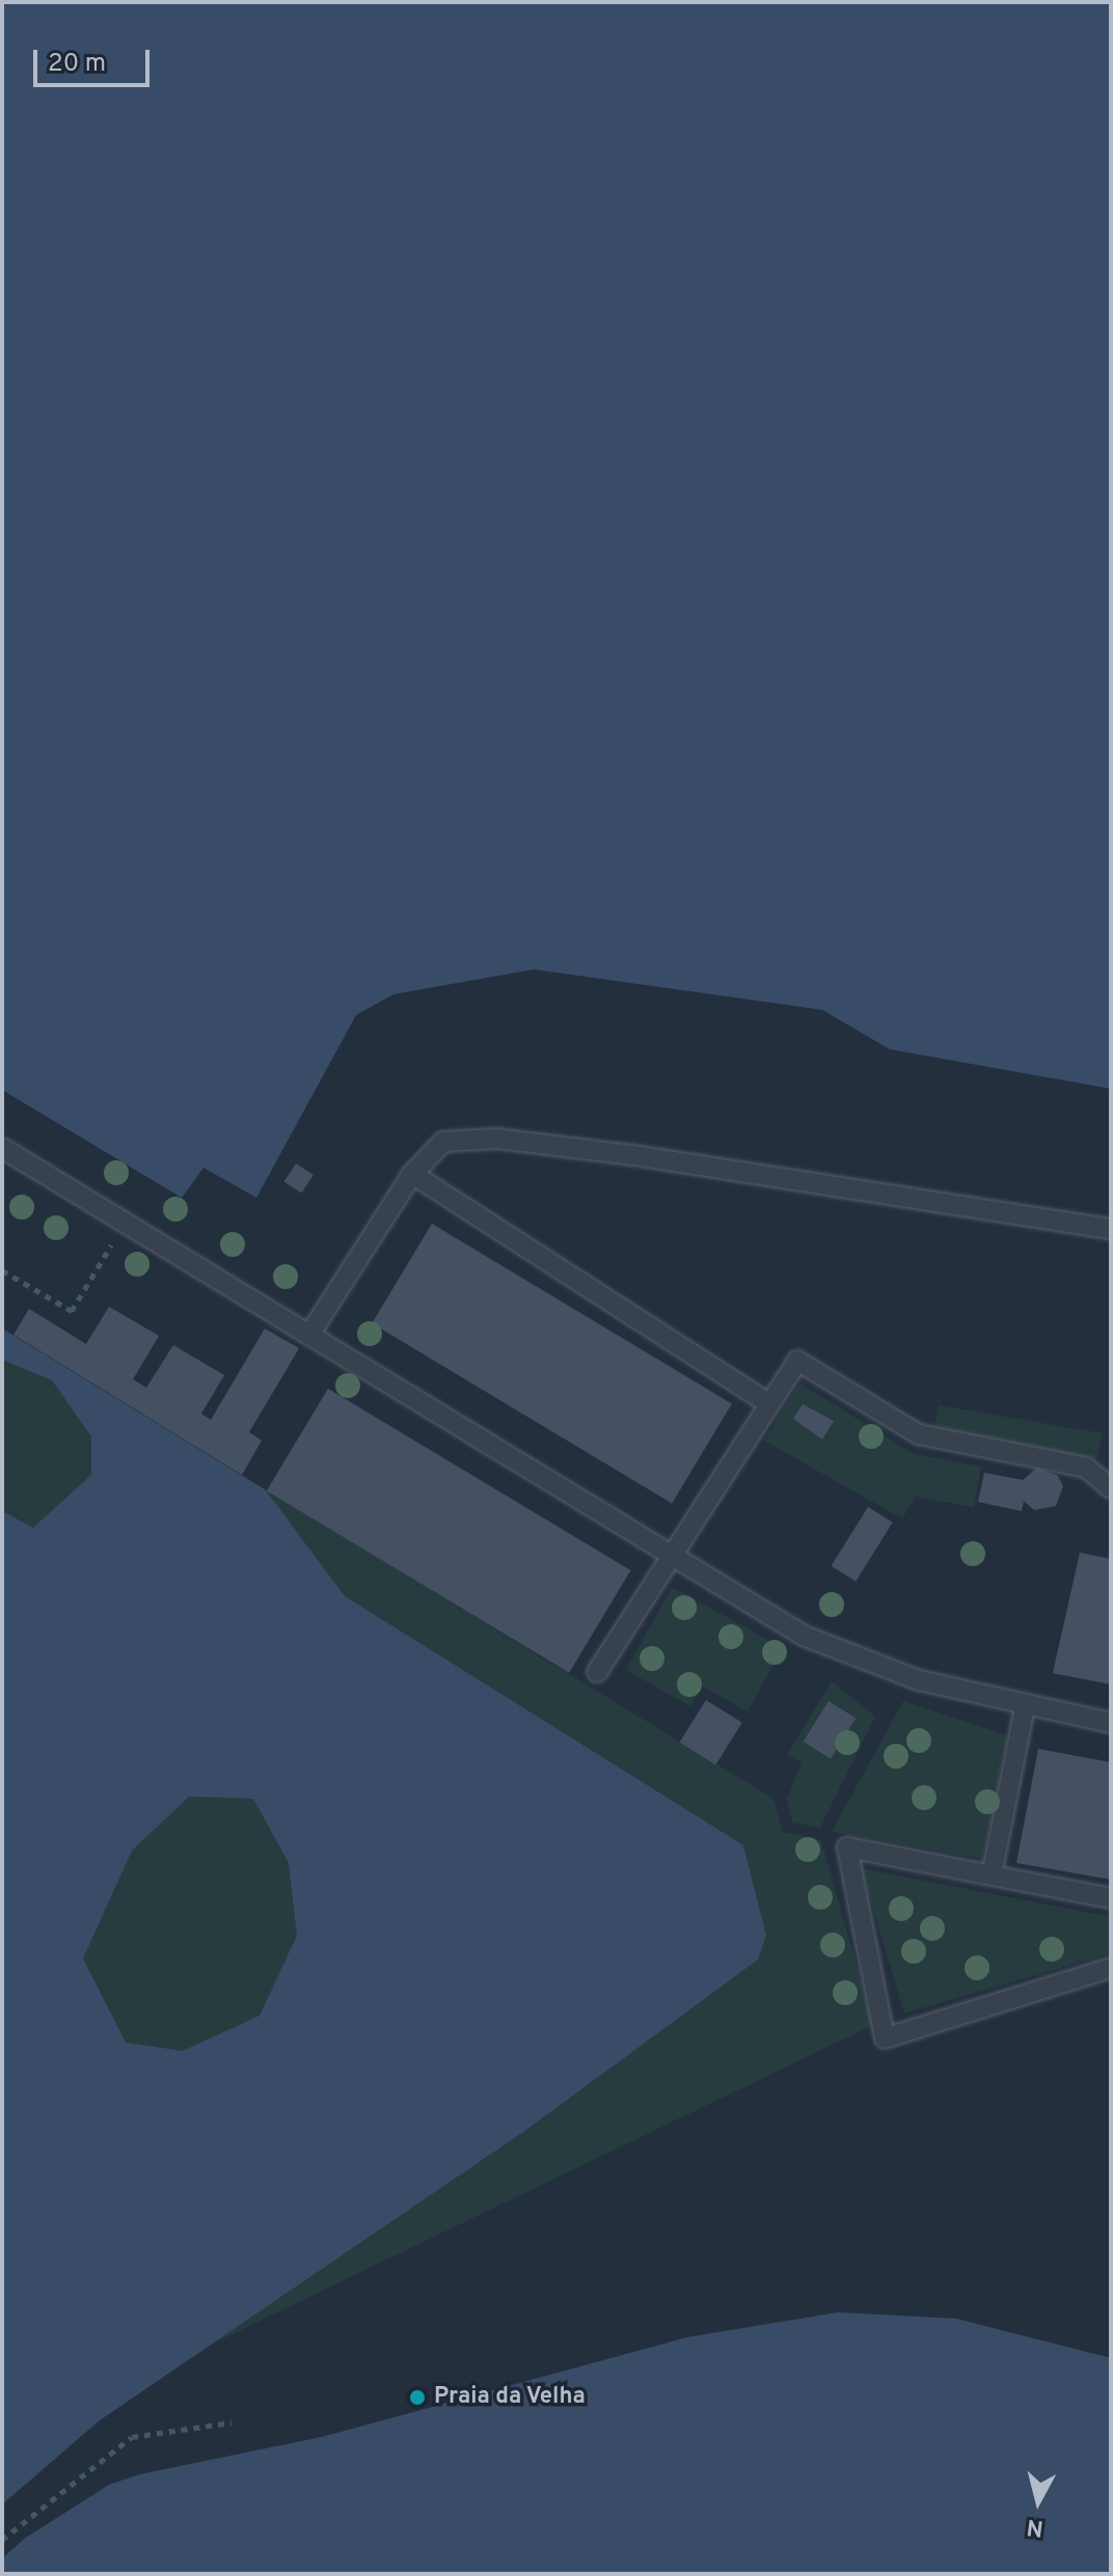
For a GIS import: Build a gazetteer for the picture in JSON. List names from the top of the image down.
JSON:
{
  "places": ["Praia da Velha"],
  "scale_bar": "20 m",
  "north": "bottom"
}
